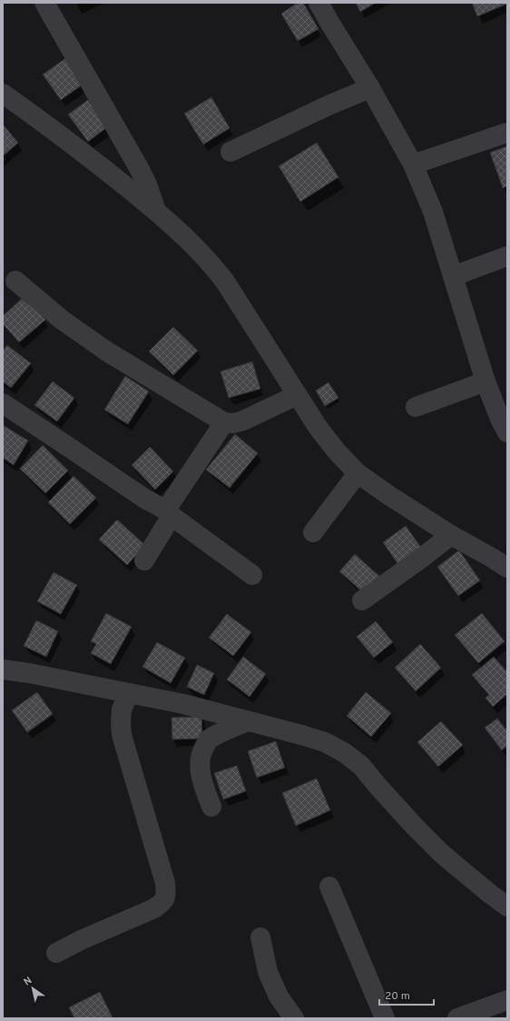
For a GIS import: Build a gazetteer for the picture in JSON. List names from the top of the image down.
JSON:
{
  "scale_bar": "20 m",
  "north": "top left"
}
